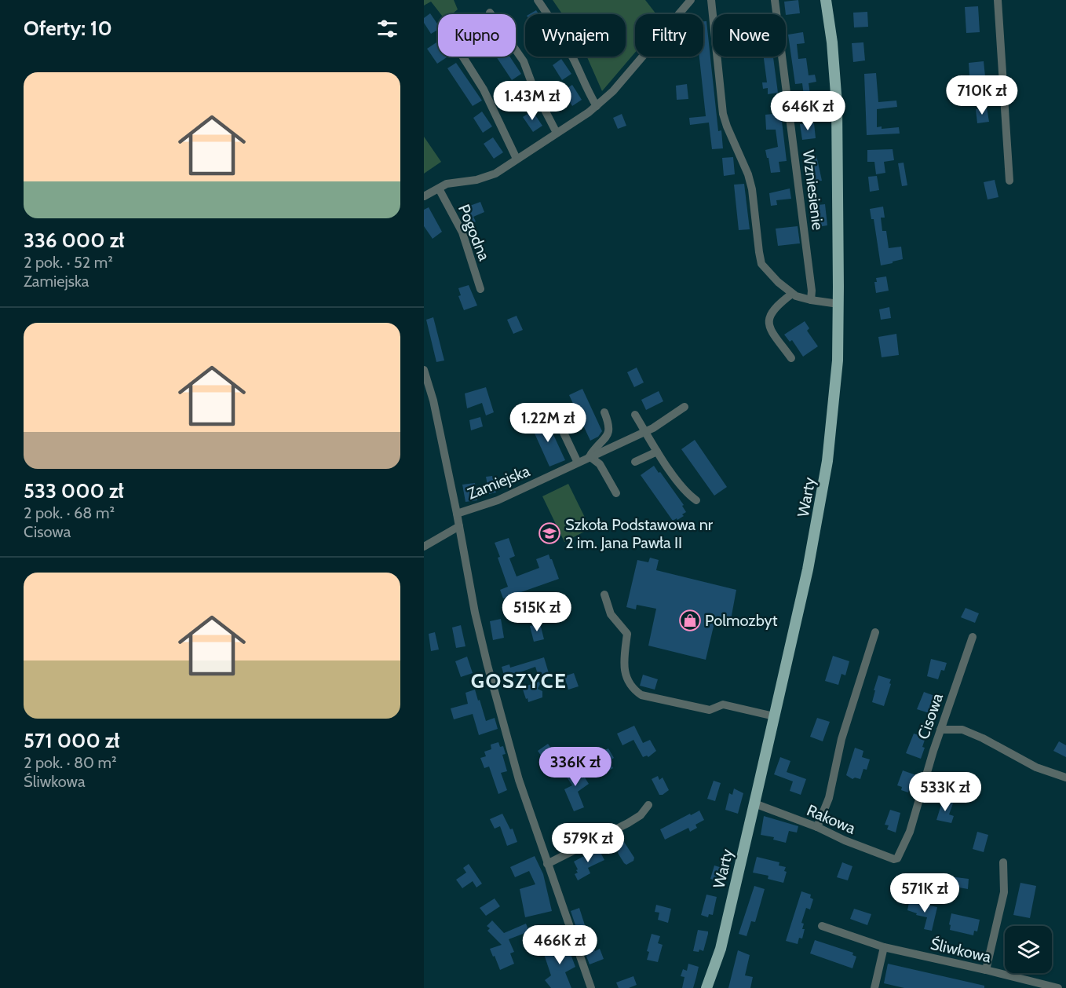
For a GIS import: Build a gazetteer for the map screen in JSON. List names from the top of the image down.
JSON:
{
  "streets": {
    "main road": ["Warty"],
    "street": [
      "Wzniesienie",
      "Pogodna",
      "Zamiejska",
      "Cisowa",
      "Rakowa",
      "Śliwkowa"
    ]
  },
  "crossings": [
    ["Warty", "Rakowa"],
    ["Cisowa", "Rakowa"]
  ],
  "districts": ["GOSZYCE"],
  "places": {
    "school or university": ["Szkoła Podstawowa nr 2 im. Jana Pawła II"],
    "shop": ["Polmozbyt"]
  },
  "page": {
    "heading": "Oferty: 10",
    "chip": [
      "Kupno",
      "Wynajem",
      "Filtry",
      "Nowe"
    ],
    "list": [
      {
        "name": "336 000 zł",
        "note": "2 pok. · 52 m² · Zamiejska"
      },
      {
        "name": "533 000 zł",
        "note": "2 pok. · 68 m² · Cisowa"
      },
      {
        "name": "571 000 zł",
        "note": "2 pok. · 80 m² · Śliwkowa"
      }
    ],
    "price": [
      "710K zł",
      "1.43M zł",
      "646K zł",
      "1.22M zł",
      "515K zł",
      "336K zł",
      "533K zł",
      "579K zł",
      "571K zł",
      "466K zł"
    ]
  }
}
